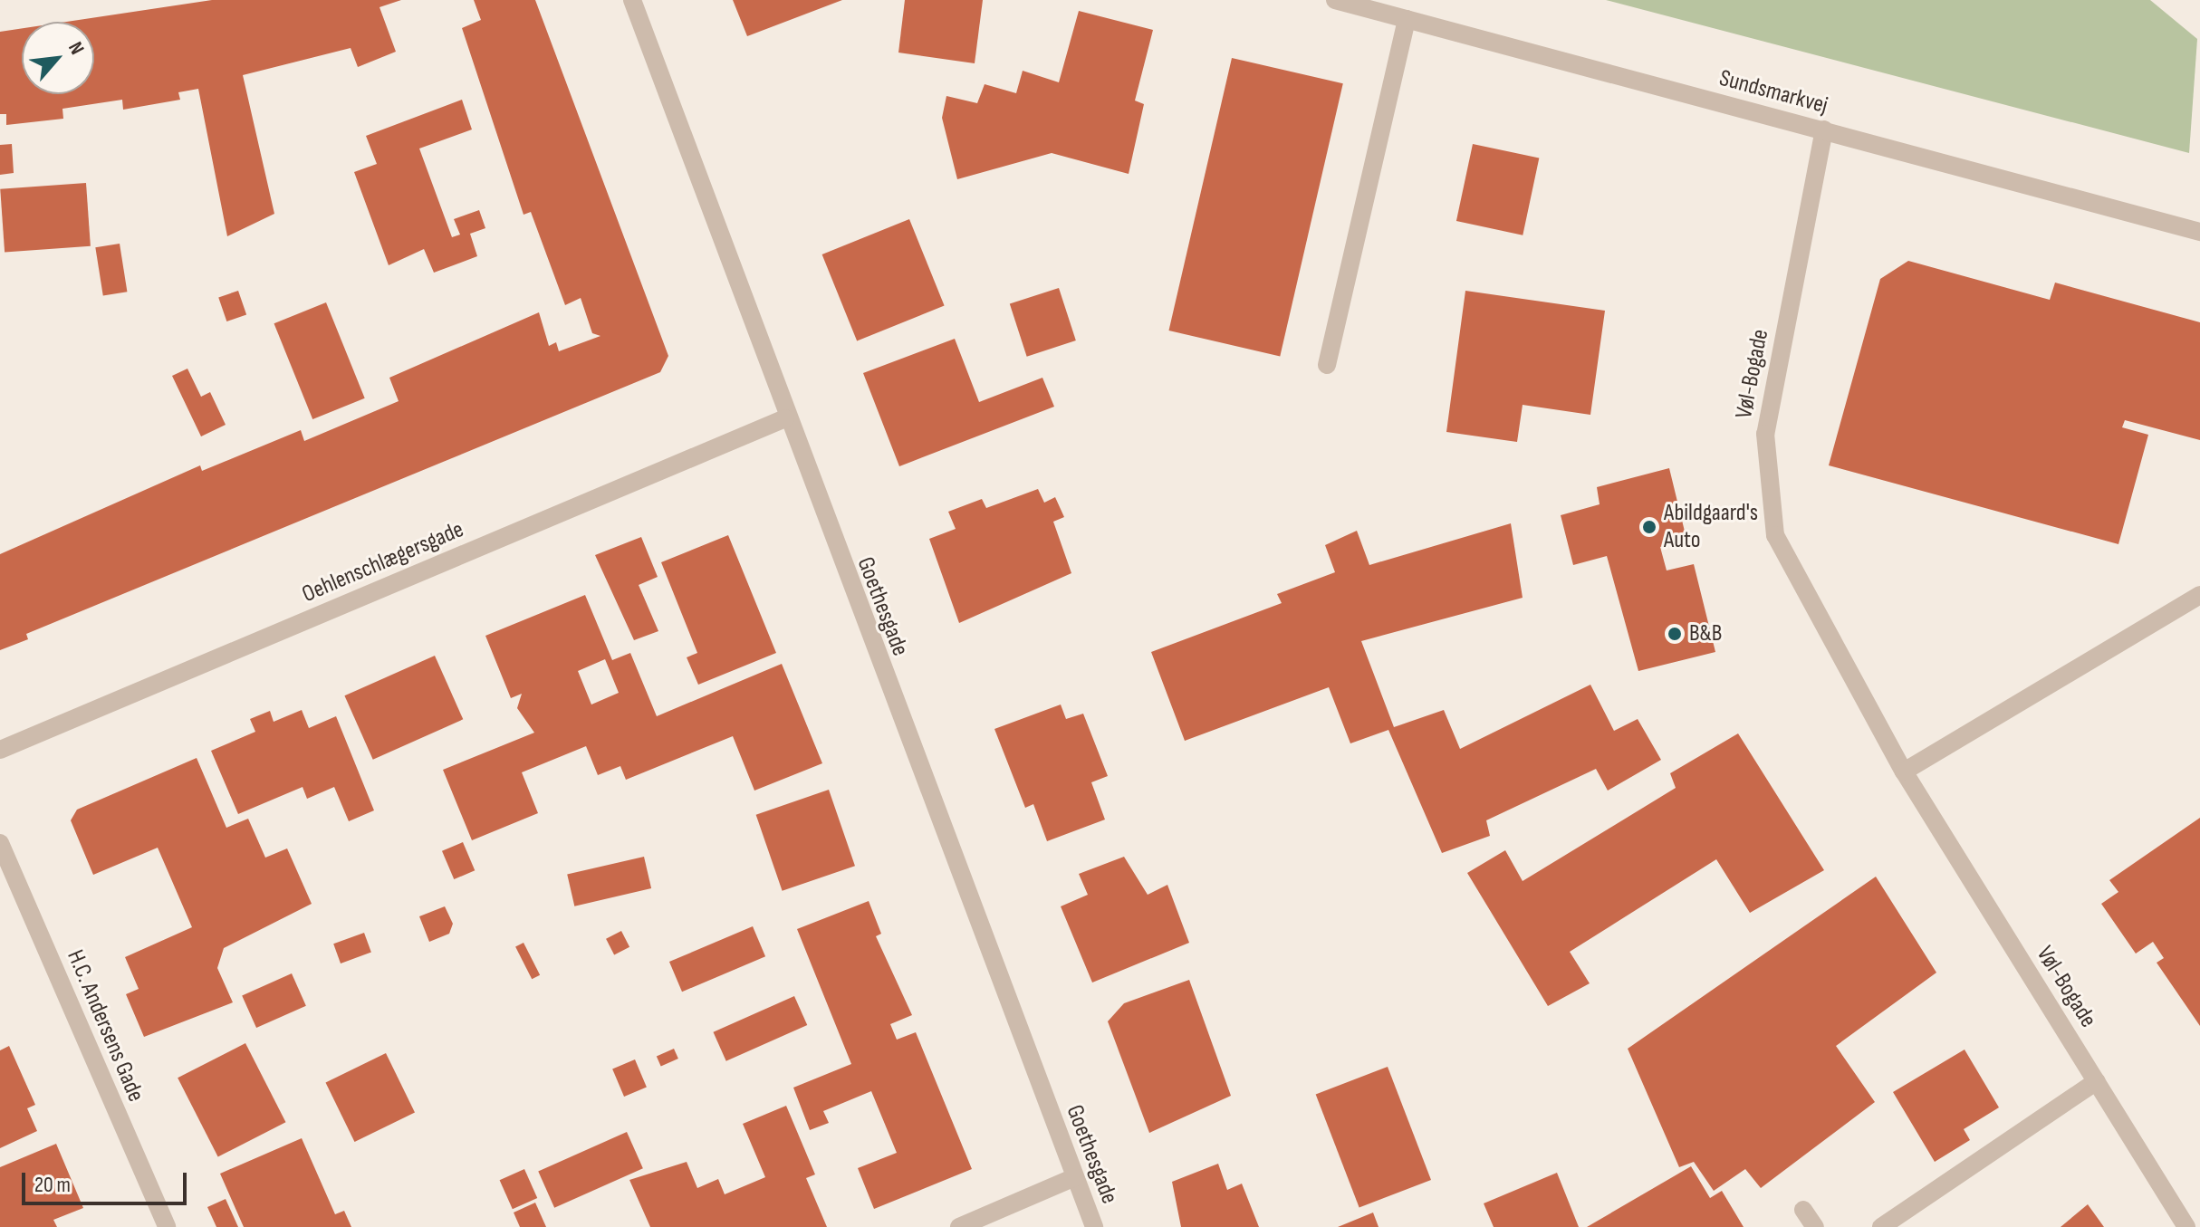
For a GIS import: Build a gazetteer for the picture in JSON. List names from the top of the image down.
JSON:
{
  "streets": {
    "street": [
      "Sundsmarkvej",
      "Vøl-Bogade",
      "Oehlenschlægersgade",
      "Goethesgade",
      "H.C. Andersens Gade"
    ]
  },
  "crossings": [
    ["Sundsmarkvej", "Vøl-Bogade"],
    ["Oehlenschlægersgade", "Goethesgade"]
  ],
  "places": ["Abildgaard's Auto", "B&B"],
  "scale_bar": "20 m",
  "north": "top right"
}
